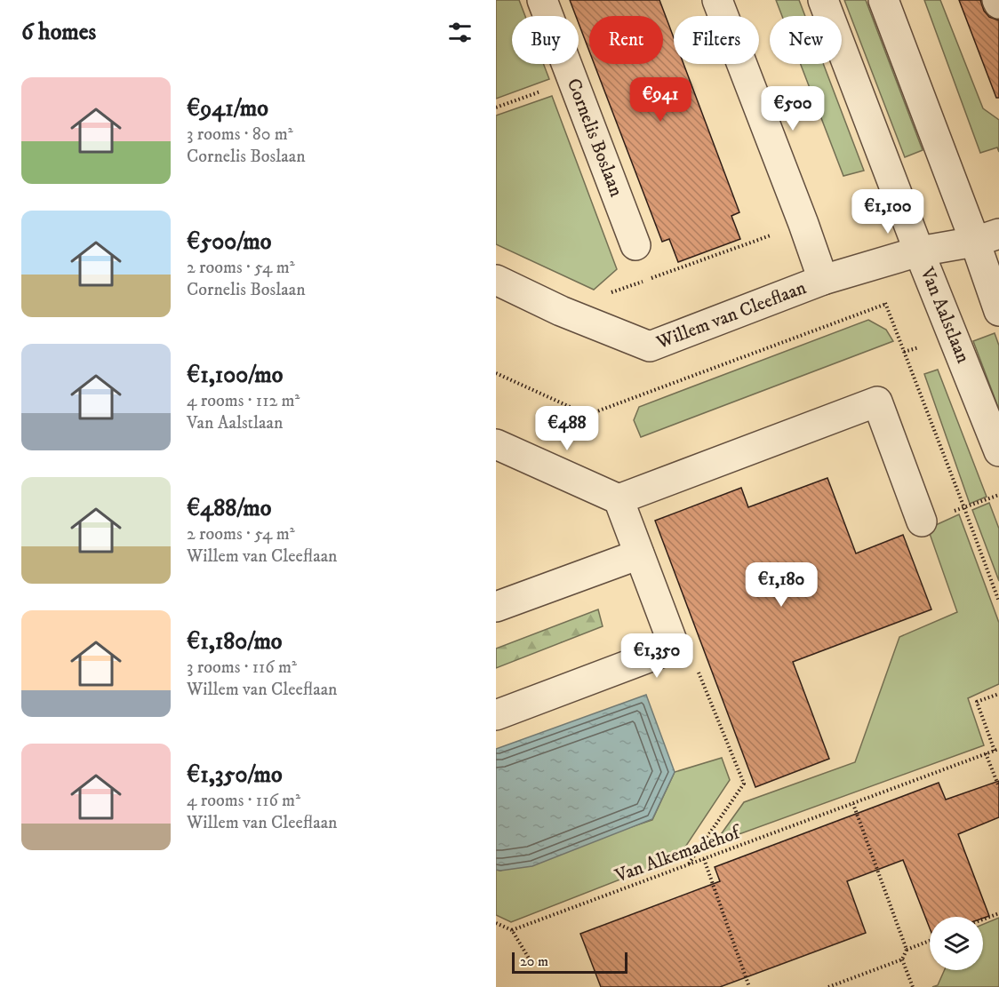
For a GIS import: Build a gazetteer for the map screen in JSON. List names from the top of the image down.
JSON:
{
  "streets": {
    "street": ["Cornelis Boslaan", "Willem van Cleeflaan", "Van Aalstlaan"],
    "path": ["Van Alkemadehof"]
  },
  "crossings": [
    ["Willem van Cleeflaan", "Van Aalstlaan"]
  ],
  "scale_bar": "20 m",
  "page": {
    "heading": "6 homes",
    "chip": [
      "Buy",
      "Rent",
      "Filters",
      "New"
    ],
    "list": [
      {
        "name": "€941/mo",
        "note": "3 rooms · 80 m² · Cornelis Boslaan"
      },
      {
        "name": "€500/mo",
        "note": "2 rooms · 54 m² · Cornelis Boslaan"
      },
      {
        "name": "€1,100/mo",
        "note": "4 rooms · 112 m² · Van Aalstlaan"
      },
      {
        "name": "€488/mo",
        "note": "2 rooms · 54 m² · Willem van Cleeflaan"
      },
      {
        "name": "€1,180/mo",
        "note": "3 rooms · 116 m² · Willem van Cleeflaan"
      },
      {
        "name": "€1,350/mo",
        "note": "4 rooms · 116 m² · Willem van Cleeflaan"
      }
    ],
    "price": [
      "€941",
      "€500",
      "€1,100",
      "€488",
      "€1,180",
      "€1,350"
    ],
    "scale": "20 m"
  }
}
